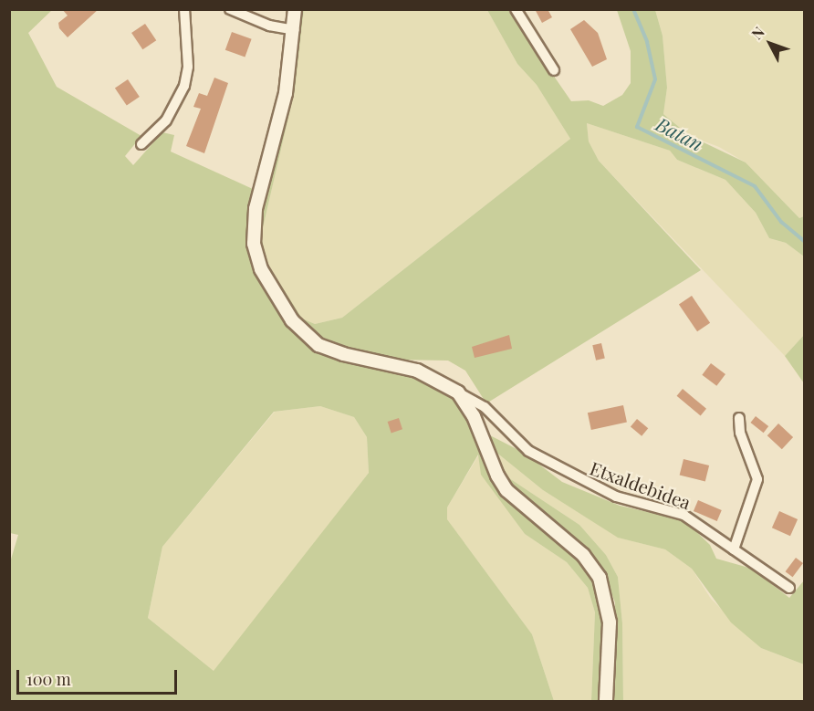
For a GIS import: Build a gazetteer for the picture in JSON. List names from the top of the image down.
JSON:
{
  "streets": {
    "street": ["Etxaldebidea"]
  },
  "water": ["Batan"],
  "scale_bar": "100 m",
  "north": "top left"
}
